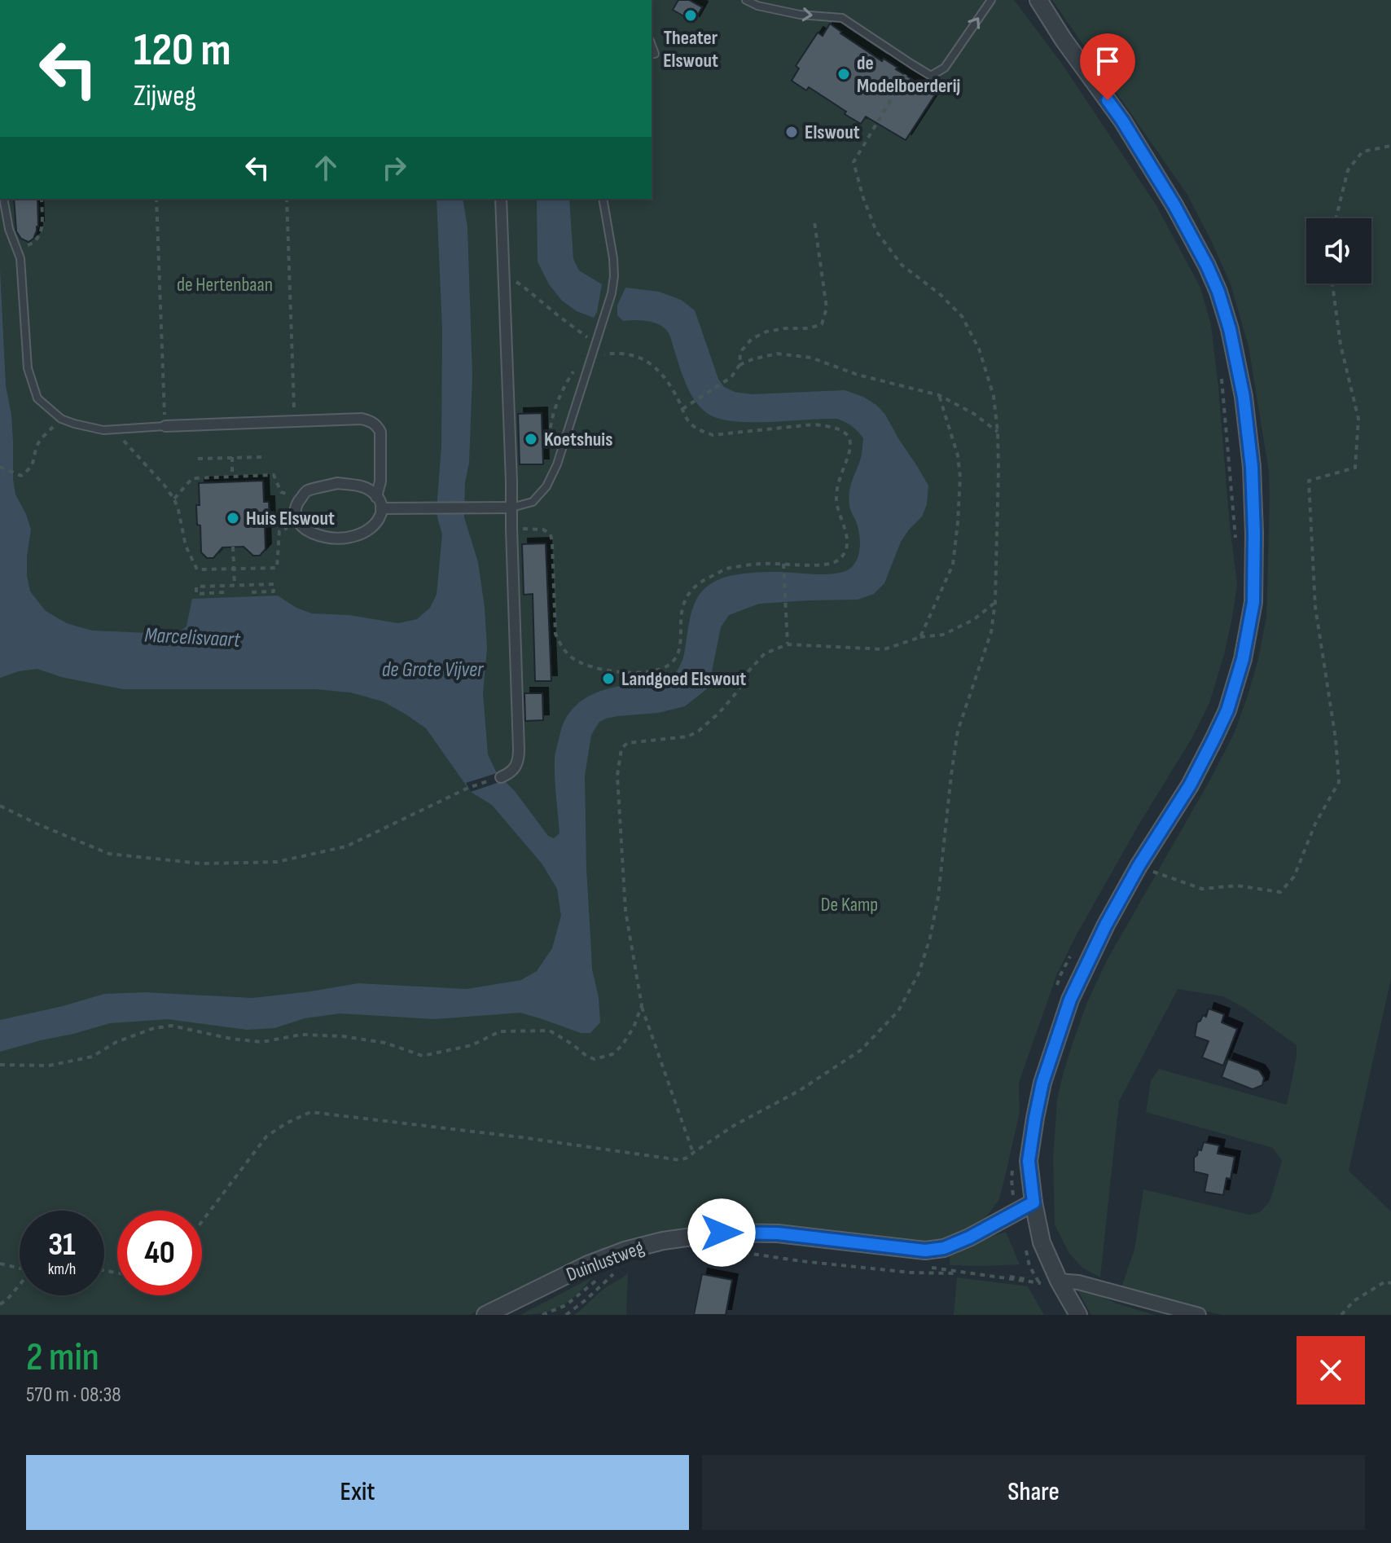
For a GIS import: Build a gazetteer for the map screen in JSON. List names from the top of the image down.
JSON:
{
  "streets": {
    "street": ["Duinlustweg"]
  },
  "water": ["Marcelisvaart", "de Grote Vijver"],
  "parks": ["de Hertenbaan", "De Kamp"],
  "places": [
    "Theater Elswout",
    "de Modelboerderij",
    "Elswout",
    "Koetshuis",
    "Huis Elswout",
    "Landgoed Elswout"
  ],
  "page": {
    "turn": ["120 m", "Zijweg"],
    "speed": "31 km/h",
    "limit": "40",
    "heading": ["2 min", "570 m · 08:38"],
    "buttons": ["Exit", "Share"]
  }
}
